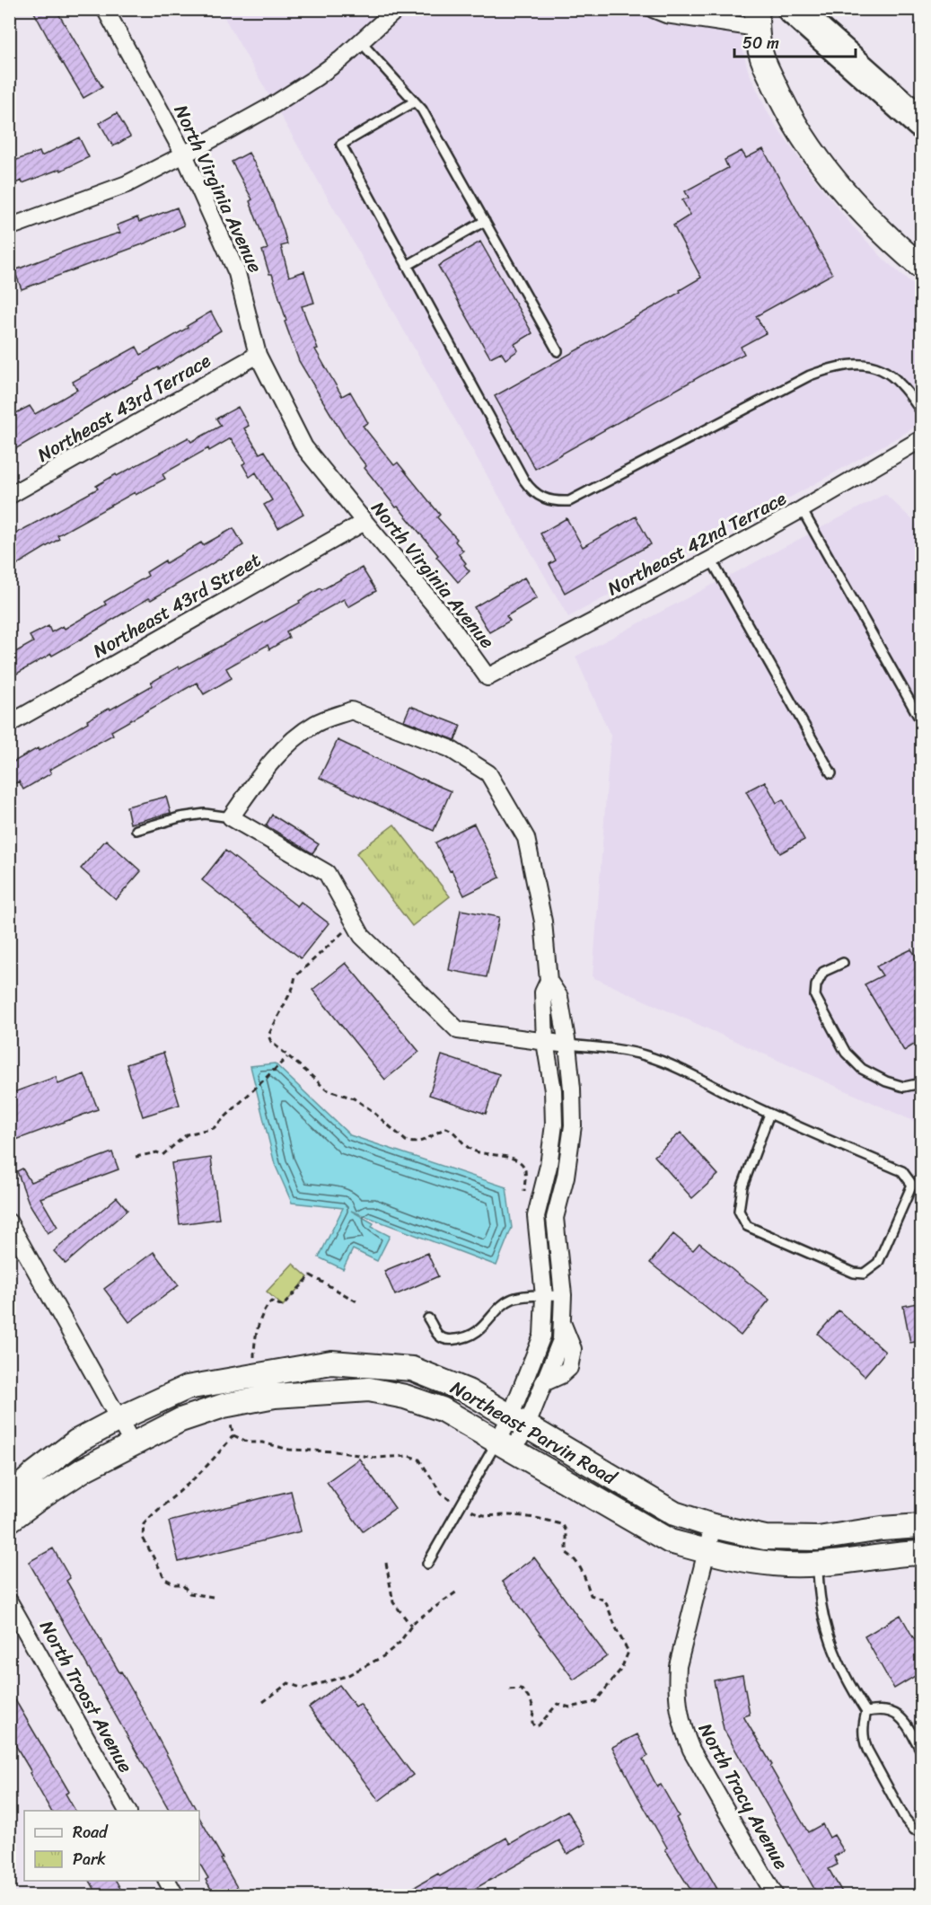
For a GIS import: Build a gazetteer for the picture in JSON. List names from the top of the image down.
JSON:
{
  "streets": {
    "main road": ["Northeast Parvin Road"],
    "street": [
      "North Virginia Avenue",
      "Northeast 43rd Terrace",
      "Northeast 42nd Terrace",
      "Northeast 43rd Street",
      "North Troost Avenue",
      "North Tracy Avenue"
    ]
  },
  "crossings": [
    ["North Virginia Avenue", "Northeast 43rd Terrace"],
    ["North Virginia Avenue", "Northeast 42nd Terrace"],
    ["North Virginia Avenue", "Northeast 43rd Street"],
    ["Northeast Parvin Road", "North Tracy Avenue"]
  ],
  "legend": ["Road", "Park"],
  "scale_bar": "50 m"
}
